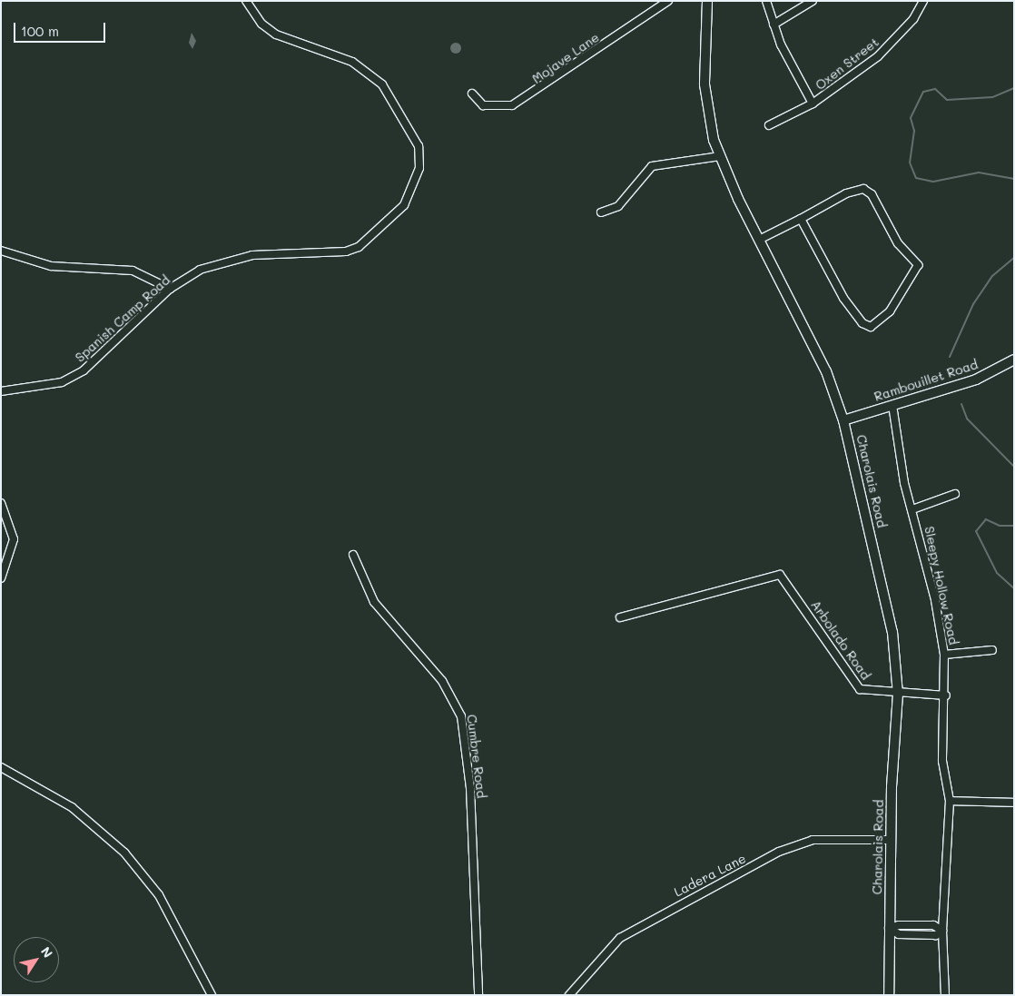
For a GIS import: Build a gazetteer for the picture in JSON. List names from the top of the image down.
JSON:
{
  "streets": {
    "street": [
      "Mojave Lane",
      "Oxen Street",
      "Spanish Camp Road",
      "Rambouillet Road",
      "Charolais Road",
      "Sleepy Hollow Road",
      "Arbolado Road",
      "Cumbre Road",
      "Ladera Lane"
    ]
  },
  "crossings": [
    ["Rambouillet Road", "Charolais Road"],
    ["Rambouillet Road", "Sleepy Hollow Road"],
    ["Charolais Road", "Arbolado Road"],
    ["Charolais Road", "Ladera Lane"],
    ["Sleepy Hollow Road", "Arbolado Road"]
  ],
  "scale_bar": "100 m",
  "north": "top right"
}
